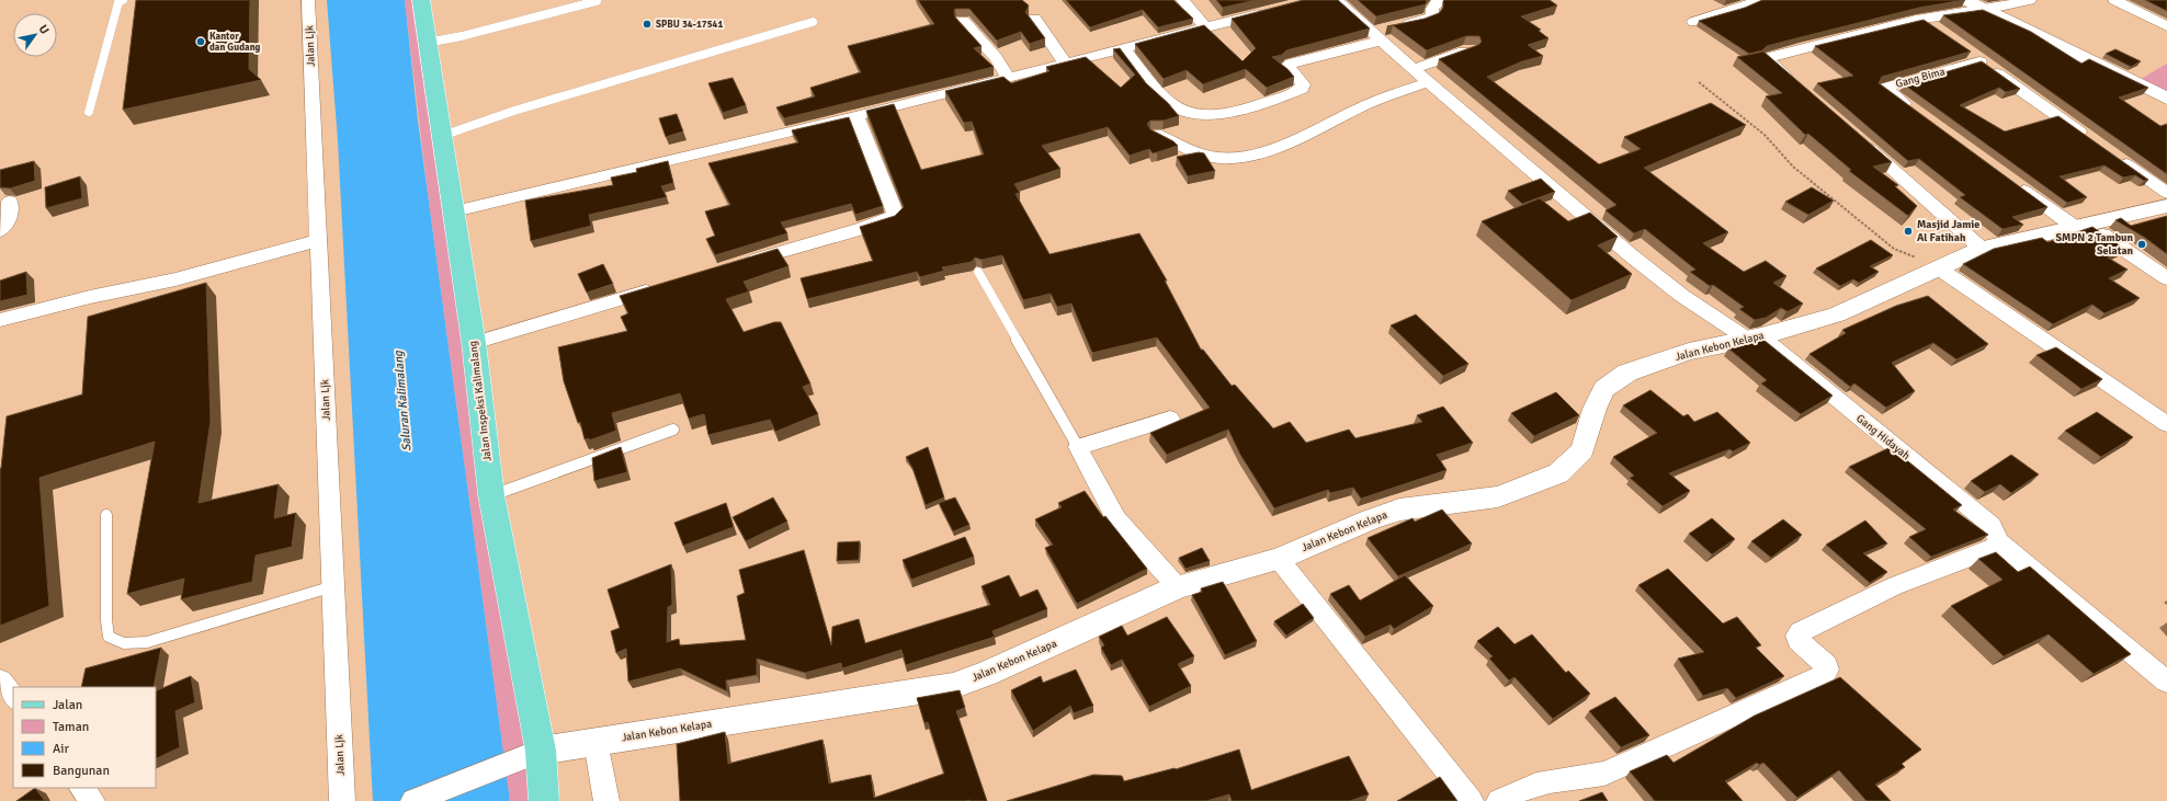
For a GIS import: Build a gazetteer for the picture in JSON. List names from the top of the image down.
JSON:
{
  "streets": {
    "main road": ["Jalan Inspeksi Kalimalang"],
    "street": [
      "Jalan Ljk",
      "Gang Bima",
      "Jalan Kebon Kelapa",
      "Gang Hidayah"
    ]
  },
  "crossings": [
    ["Jalan Kebon Kelapa", "Jalan Inspeksi Kalimalang"],
    ["Jalan Kebon Kelapa", "Gang Hidayah"]
  ],
  "water": ["Saluran Kalimalang"],
  "places": [
    "SPBU 34-17541",
    "Kantor dan Gudang",
    "Masjid Jamie Al Fatihah",
    "SMPN 2 Tambun Selatan"
  ],
  "legend": [
    "Jalan",
    "Taman",
    "Air",
    "Bangunan"
  ],
  "north": "top right"
}
